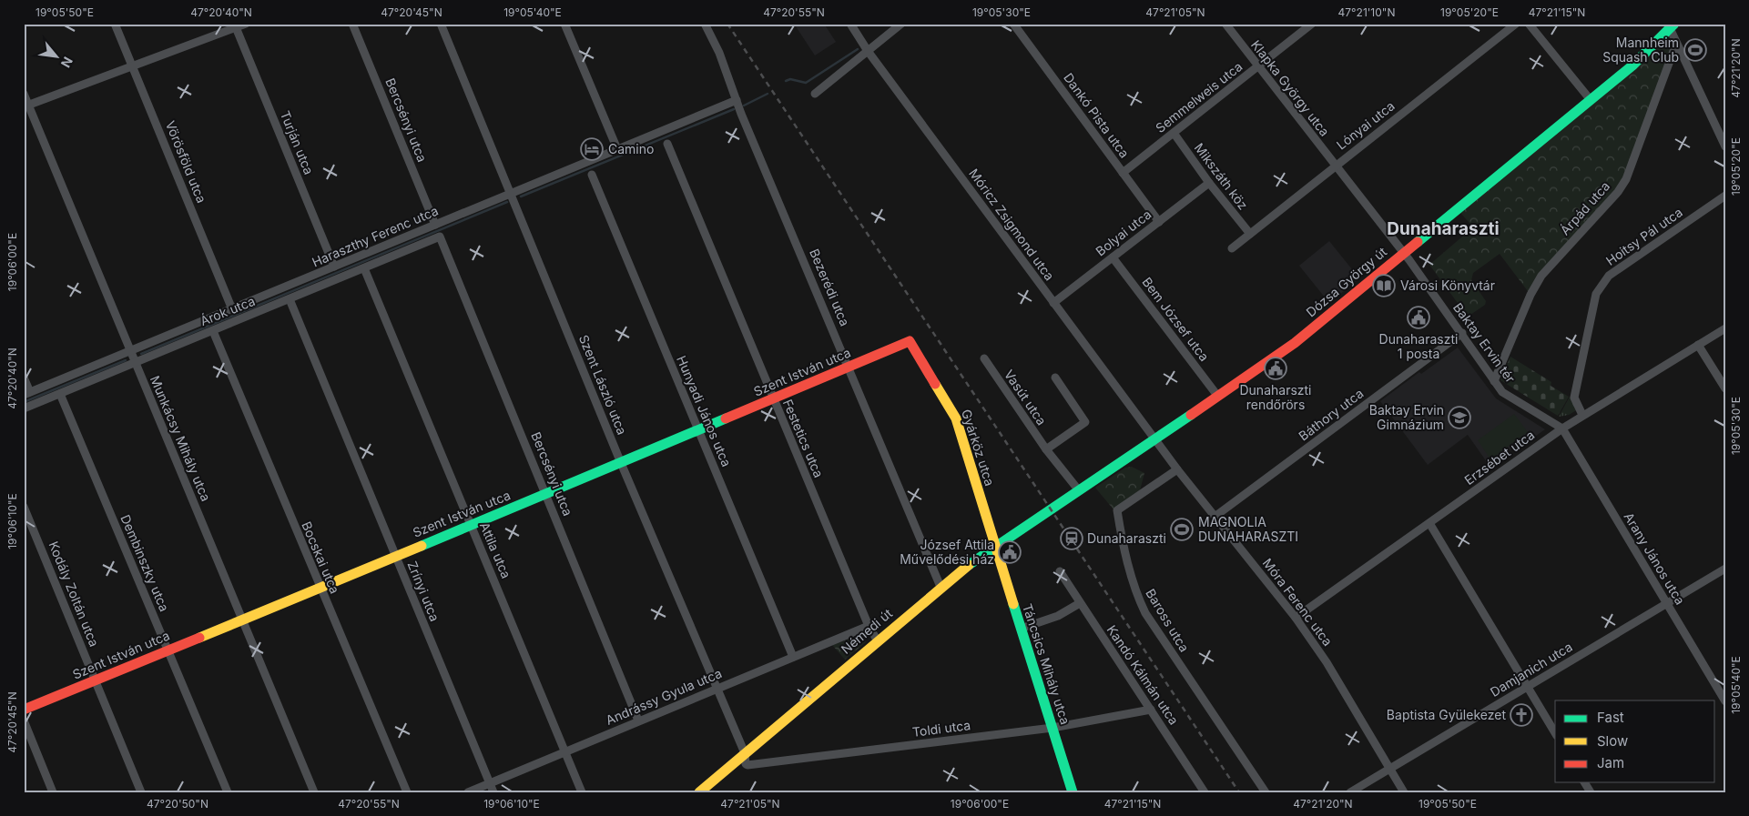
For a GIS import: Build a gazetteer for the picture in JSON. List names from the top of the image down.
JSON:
{
  "streets": {
    "street": [
      "Klapka György utca",
      "Semmelweis utca",
      "Dankó Pista utca",
      "Bercsényi utca",
      "Lónyai utca",
      "Turján utca",
      "Vörösföld utca",
      "Mikszáth köz",
      "Árpád utca",
      "Móricz Zsigmond utca",
      "Bolyai utca",
      "Haraszthy Ferenc utca",
      "Hoitsy Pál utca",
      "Dózsa György út",
      "Bezerédi utca",
      "Árok utca",
      "Bem József utca",
      "Baktay Ervin tér",
      "Szent István utca",
      "Szent László utca",
      "Vasút utca",
      "Hunyadi János utca",
      "Báthory utca",
      "Munkácsy Mihály utca",
      "Festetics utca",
      "Gyárköz utca",
      "Erzsébet utca",
      "Attila utca",
      "Bocskai utca",
      "Arany János utca",
      "Dembinszky utca",
      "Zrínyi utca",
      "Kodály Zoltán utca",
      "Móra Ferenc utca",
      "Baross utca",
      "Némedi út",
      "Táncsics Mihály utca",
      "Damjanich utca",
      "Kandó Kálmán utca",
      "Andrássy Gyula utca",
      "Toldi utca"
    ]
  },
  "crossings": [
    ["Klapka György utca", "Semmelweis utca"],
    ["Klapka György utca", "Lónyai utca"],
    ["Klapka György utca", "Dózsa György út"],
    ["Klapka György utca", "Baktay Ervin tér"],
    ["Semmelweis utca", "Dankó Pista utca"],
    ["Semmelweis utca", "Mikszáth köz"],
    ["Dankó Pista utca", "Bolyai utca"],
    ["Bercsényi utca", "Haraszthy Ferenc utca"],
    ["Bercsényi utca", "Árok utca"],
    ["Bercsényi utca", "Szent István utca"],
    ["Bercsényi utca", "Andrássy Gyula utca"],
    ["Lónyai utca", "Mikszáth köz"],
    ["Turján utca", "Haraszthy Ferenc utca"],
    ["Vörösföld utca", "Haraszthy Ferenc utca"],
    ["Mikszáth köz", "Bolyai utca"],
    ["Árpád utca", "Baktay Ervin tér"],
    ["Móricz Zsigmond utca", "Bolyai utca"],
    ["Móricz Zsigmond utca", "Dózsa György út"],
    ["Móricz Zsigmond utca", "Móra Ferenc utca"],
    ["Bolyai utca", "Bem József utca"],
    ["Haraszthy Ferenc utca", "Bezerédi utca"],
    ["Haraszthy Ferenc utca", "Szent László utca"],
    ["Haraszthy Ferenc utca", "Munkácsy Mihály utca"],
    ["Hoitsy Pál utca", "Erzsébet utca"],
    ["Dózsa György út", "Bem József utca"],
    ["Dózsa György út", "Baktay Ervin tér"],
    ["Dózsa György út", "Vasút utca"],
    ["Dózsa György út", "Móra Ferenc utca"],
    ["Dózsa György út", "Némedi út"],
    ["Bezerédi utca", "Szent István utca"],
    ["Bezerédi utca", "Némedi út"],
    ["Árok utca", "Munkácsy Mihály utca"],
    ["Árok utca", "Attila utca"],
    ["Árok utca", "Bocskai utca"],
    ["Árok utca", "Dembinszky utca"],
    ["Árok utca", "Zrínyi utca"],
    ["Baktay Ervin tér", "Báthory utca"],
    ["Baktay Ervin tér", "Erzsébet utca"],
    ["Baktay Ervin tér", "Arany János utca"],
    ["Szent István utca", "Szent László utca"],
    ["Szent István utca", "Hunyadi János utca"],
    ["Szent István utca", "Munkácsy Mihály utca"],
    ["Szent István utca", "Festetics utca"],
    ["Szent István utca", "Gyárköz utca"],
    ["Szent István utca", "Attila utca"],
    ["Szent István utca", "Bocskai utca"],
    ["Szent István utca", "Dembinszky utca"],
    ["Szent István utca", "Zrínyi utca"],
    ["Szent István utca", "Kodály Zoltán utca"],
    ["Szent László utca", "Némedi út"],
    ["Szent László utca", "Andrássy Gyula utca"],
    ["Szent László utca", "Toldi utca"],
    ["Hunyadi János utca", "Andrássy Gyula utca"],
    ["Báthory utca", "Móra Ferenc utca"],
    ["Festetics utca", "Némedi út"],
    ["Festetics utca", "Andrássy Gyula utca"],
    ["Gyárköz utca", "Némedi út"],
    ["Gyárköz utca", "Táncsics Mihály utca"],
    ["Erzsébet utca", "Arany János utca"],
    ["Erzsébet utca", "Móra Ferenc utca"],
    ["Attila utca", "Andrássy Gyula utca"],
    ["Arany János utca", "Damjanich utca"],
    ["Zrínyi utca", "Andrássy Gyula utca"],
    ["Móra Ferenc utca", "Baross utca"],
    ["Móra Ferenc utca", "Damjanich utca"],
    ["Némedi út", "Táncsics Mihály utca"],
    ["Némedi út", "Toldi utca"],
    ["Táncsics Mihály utca", "Toldi utca"],
    ["Kandó Kálmán utca", "Toldi utca"]
  ],
  "districts": ["Dunaharaszti"],
  "places": {
    "sports": ["Mannheim Squash Club", "MAGNOLIA DUNAHARASZTI"],
    "hotel": ["Camino"],
    "library": ["Városi Könyvtár"],
    "public building": ["Dunaharaszti 1 posta", "Dunaharszti rendőrörs", "József Attila Művelődési ház"],
    "school or university": ["Baktay Ervin Gimnázium"],
    "station": ["Dunaharaszti"],
    "church": ["Baptista Gyülekezet"]
  },
  "legend": ["Fast", "Slow", "Jam"],
  "north": "bottom right",
  "coordinates": [
    "19°05'50\"E",
    "47°20'40\"N",
    "47°20'45\"N",
    "19°05'40\"E",
    "47°20'55\"N",
    "19°05'30\"E",
    "47°21'05\"N",
    "47°21'10\"N",
    "19°05'20\"E",
    "47°21'15\"N",
    "47°21'20\"N",
    "19°06'00\"E",
    "19°06'10\"E",
    "47°20'50\"N"
  ]
}
